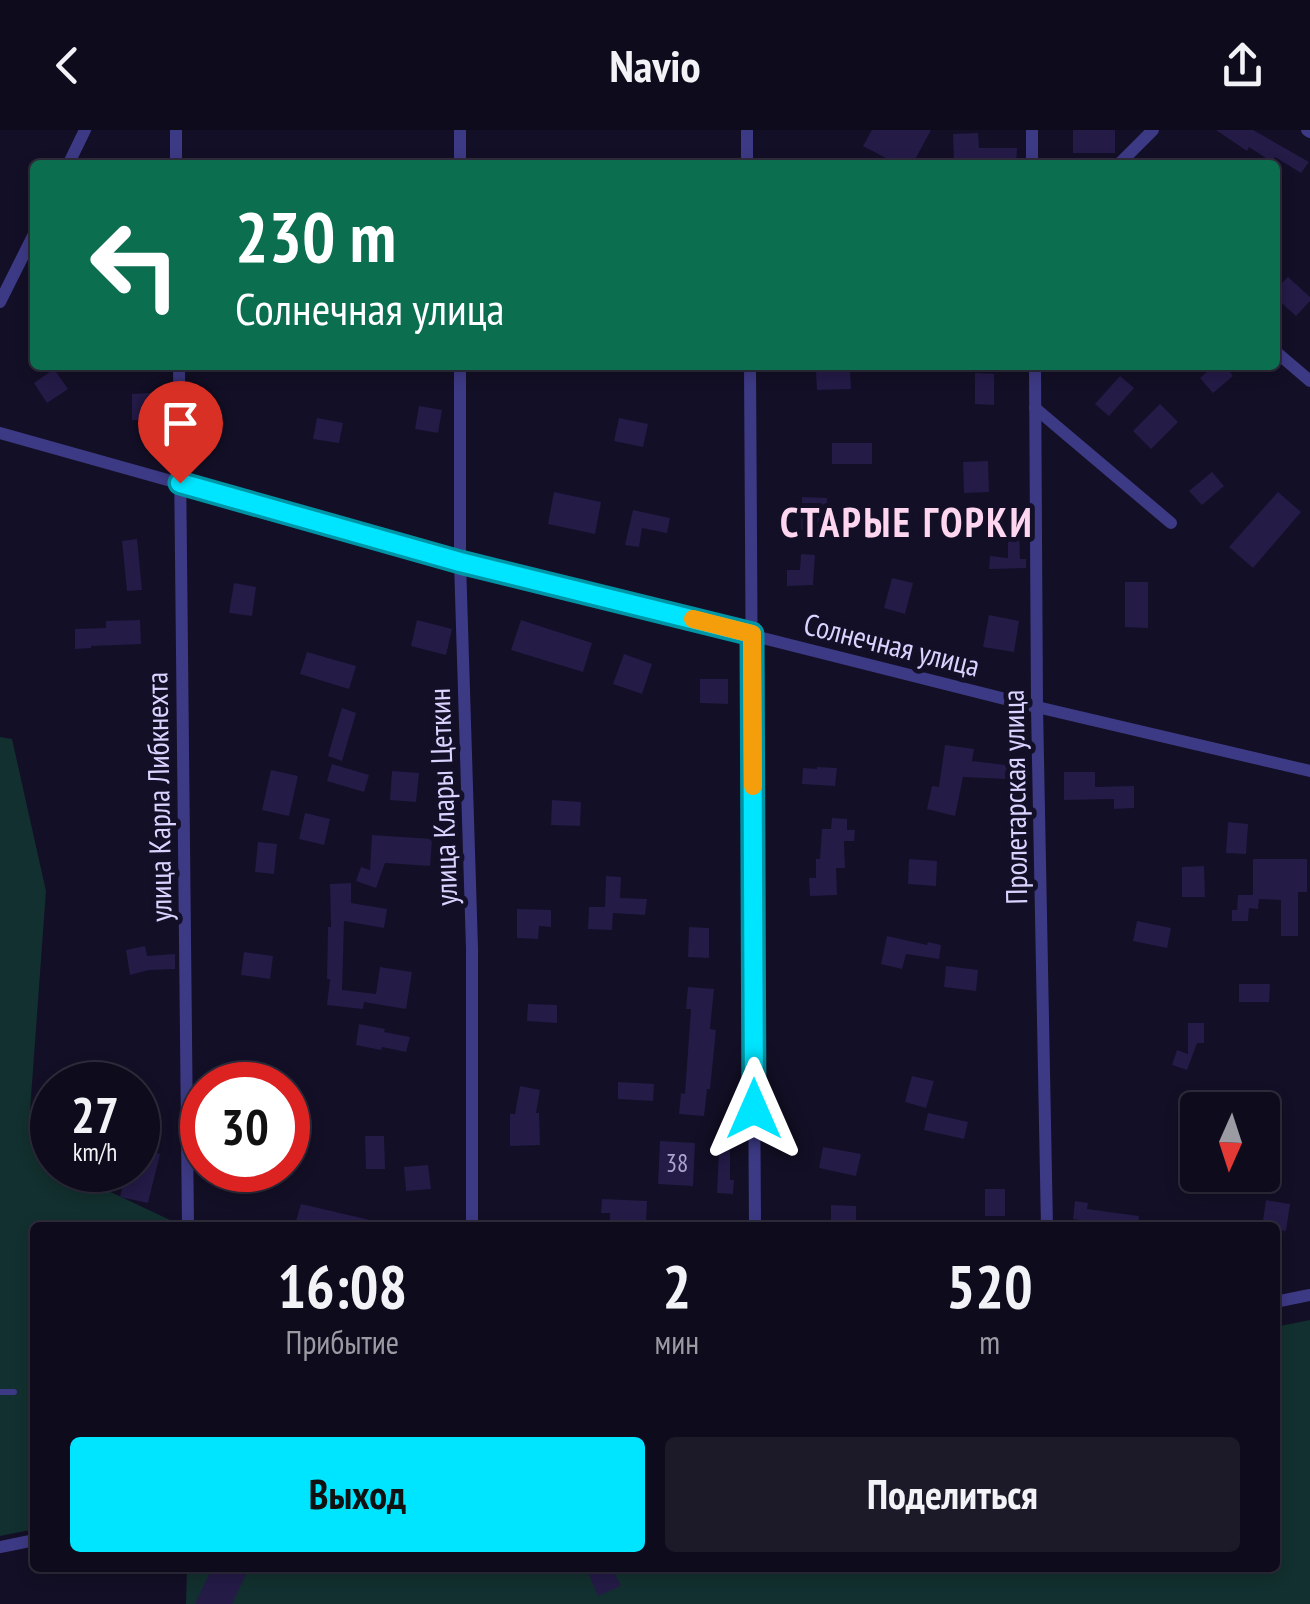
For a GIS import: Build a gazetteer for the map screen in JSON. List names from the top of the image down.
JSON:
{
  "streets": {
    "street": [
      "Солнечная улица",
      "улица Карла Либкнехта",
      "улица Клары Цеткин",
      "Пролетарская улица"
    ]
  },
  "crossings": [
    ["Солнечная улица", "улица Карла Либкнехта"],
    ["Солнечная улица", "улица Клары Цеткин"],
    ["Солнечная улица", "Пролетарская улица"]
  ],
  "districts": ["СТАРЫЕ ГОРКИ"],
  "house_numbers": ["38"],
  "north": "bottom",
  "page": {
    "header": "Navio",
    "turn": ["230 m", "Солнечная улица"],
    "speed": "27 km/h",
    "limit": "30",
    "eta": [
      "16:08",
      "Прибытие",
      "2",
      "мин",
      "520",
      "m"
    ],
    "buttons": ["Выход", "Поделиться"]
  }
}
